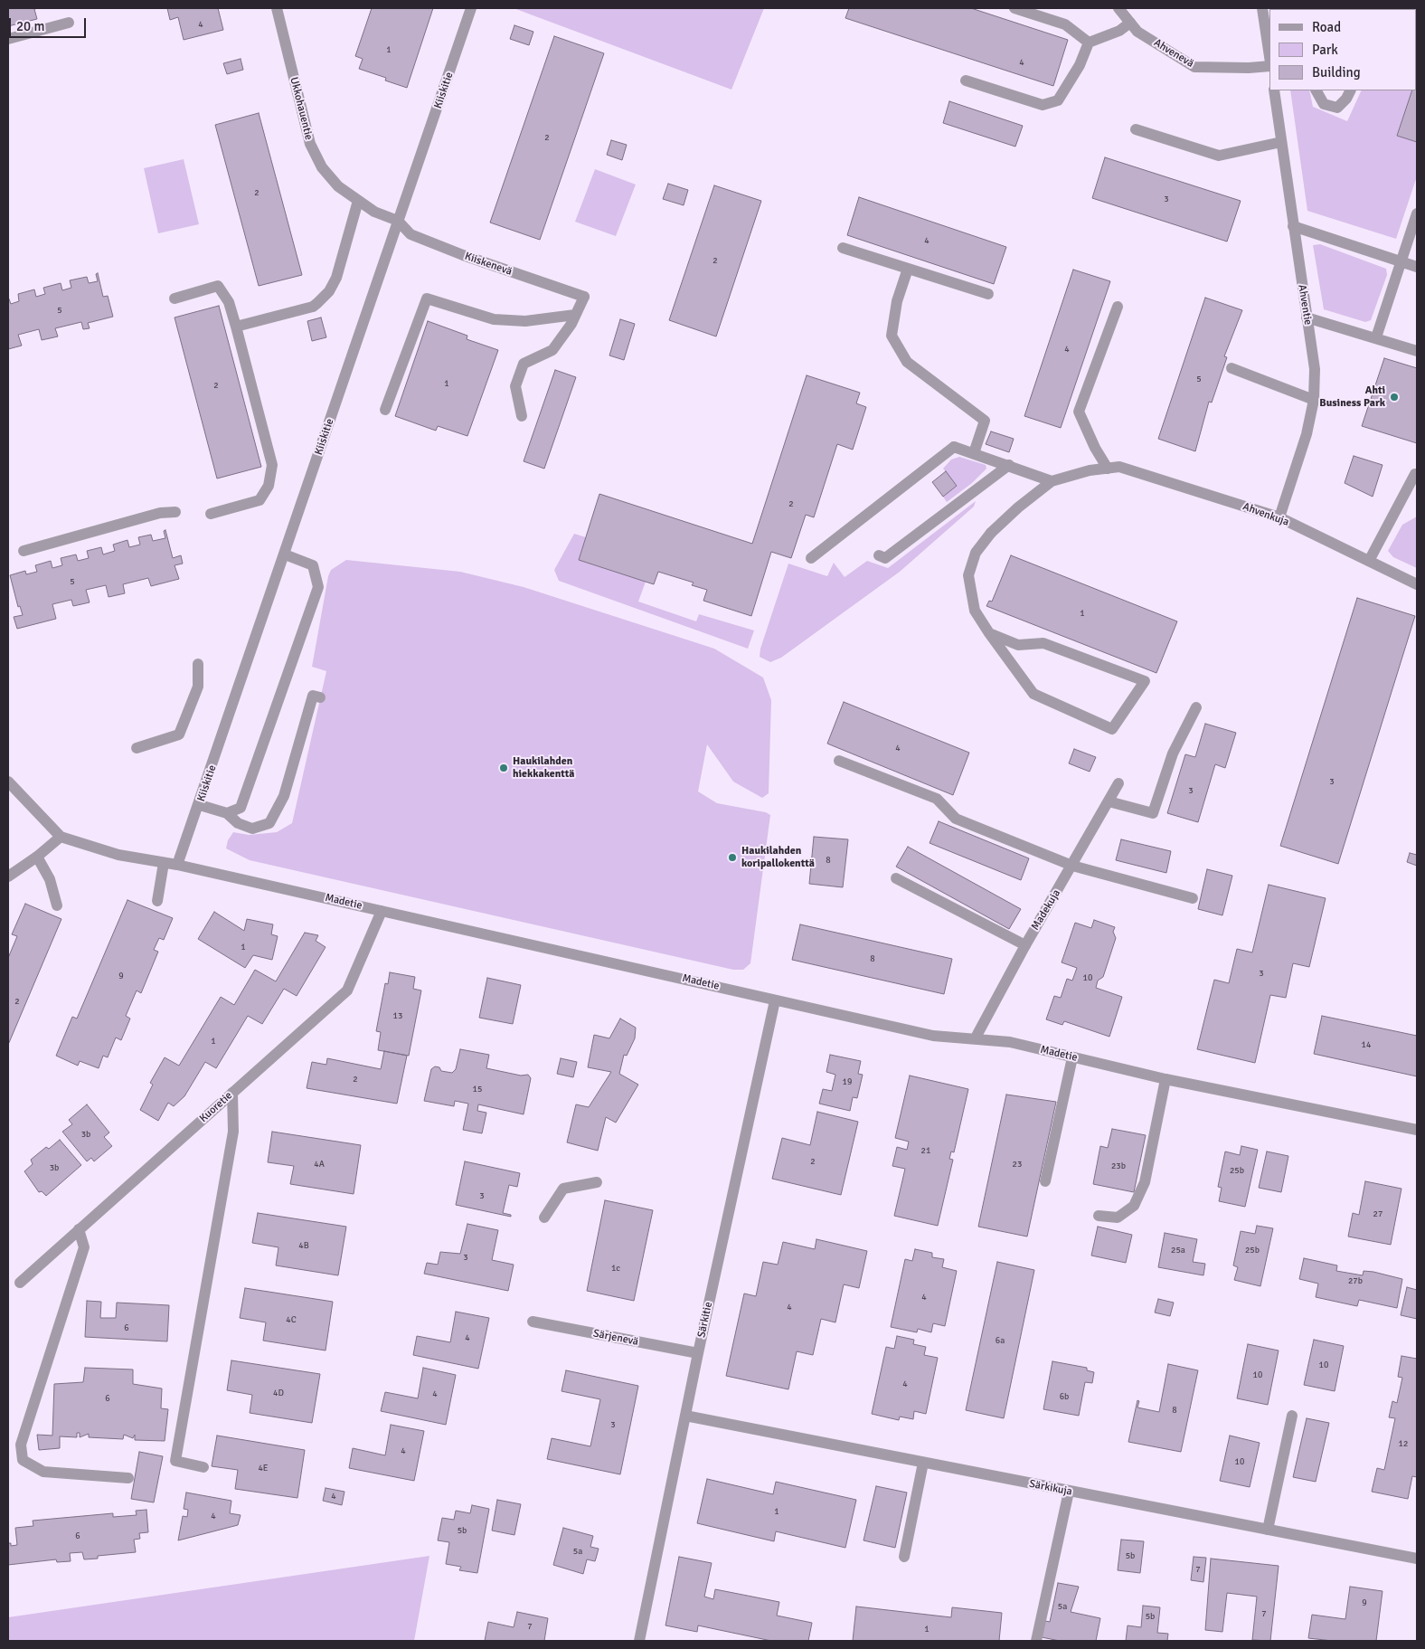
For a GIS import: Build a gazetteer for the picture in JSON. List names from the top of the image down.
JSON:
{
  "streets": {
    "street": [
      "Ahvenevä",
      "Kiiskitie",
      "Ukkohauentie",
      "Kiiskenevä",
      "Ahventie",
      "Ahvenkuja",
      "Madetie",
      "Madekuja",
      "Kuoretie",
      "Särkitie",
      "Särjenevä",
      "Särkikuja"
    ]
  },
  "crossings": [
    ["Kiiskitie", "Ukkohauentie"],
    ["Kiiskitie", "Kiiskenevä"],
    ["Kiiskitie", "Madetie"],
    ["Ukkohauentie", "Kiiskenevä"],
    ["Ahventie", "Ahvenkuja"],
    ["Madetie", "Madekuja"],
    ["Madetie", "Kuoretie"],
    ["Madetie", "Särkitie"],
    ["Särkitie", "Särjenevä"],
    ["Särkitie", "Särkikuja"]
  ],
  "places": ["Ahti Business Park", "Haukilahden hiekkakenttä", "Haukilahden koripallokenttä"],
  "house_numbers": [
    "4",
    "1",
    "4",
    "2",
    "2",
    "3",
    "4",
    "2",
    "5",
    "4",
    "5",
    "1",
    "2",
    "2",
    "5",
    "1",
    "4",
    "3",
    "3",
    "8",
    "1",
    "8",
    "3",
    "9",
    "10",
    "2",
    "13",
    "1",
    "14",
    "2",
    "19",
    "15",
    "3b",
    "21",
    "2",
    "4A",
    "23",
    "23b",
    "3b",
    "25b",
    "3",
    "27",
    "4B",
    "25a",
    "25b",
    "3",
    "1c",
    "27b",
    "4",
    "4",
    "4C",
    "6",
    "4",
    "6a",
    "10",
    "10",
    "4",
    "4D",
    "4",
    "6b",
    "6",
    "8",
    "3",
    "12",
    "4",
    "10",
    "4E",
    "4",
    "1",
    "4",
    "5b",
    "6",
    "5a",
    "5b",
    "7",
    "9",
    "5a",
    "7",
    "5b",
    "7",
    "1"
  ],
  "legend": ["Road", "Park", "Building"],
  "scale_bar": "20 m"
}
